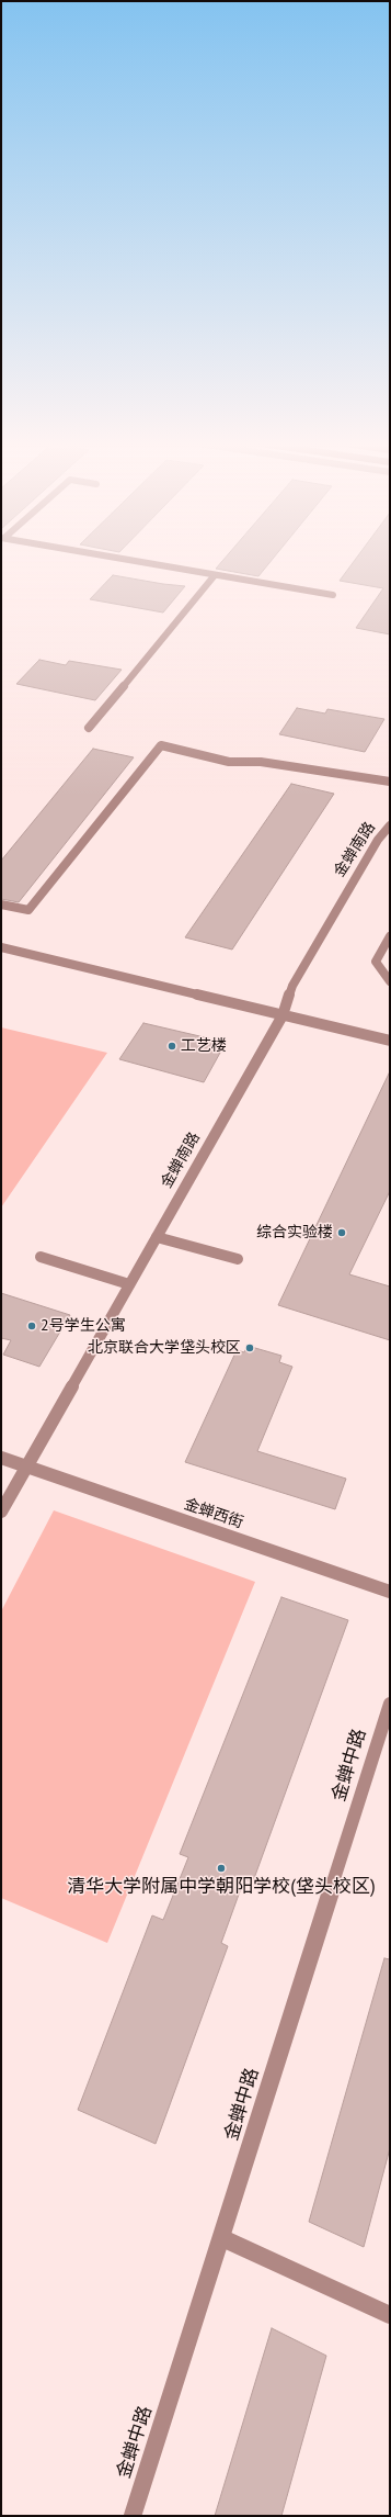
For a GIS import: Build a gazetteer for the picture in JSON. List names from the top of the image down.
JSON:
{
  "streets": {
    "street": ["金蝉南路", "金蝉西街", "金蝉中路"]
  },
  "crossings": [
    ["金蝉南路", "金蝉西街"]
  ],
  "places": [
    "工艺楼",
    "综合实验楼",
    "2号学生公寓",
    "北京联合大学垡头校区",
    "清华大学附属中学朝阳学校(垡头校区)"
  ]
}
